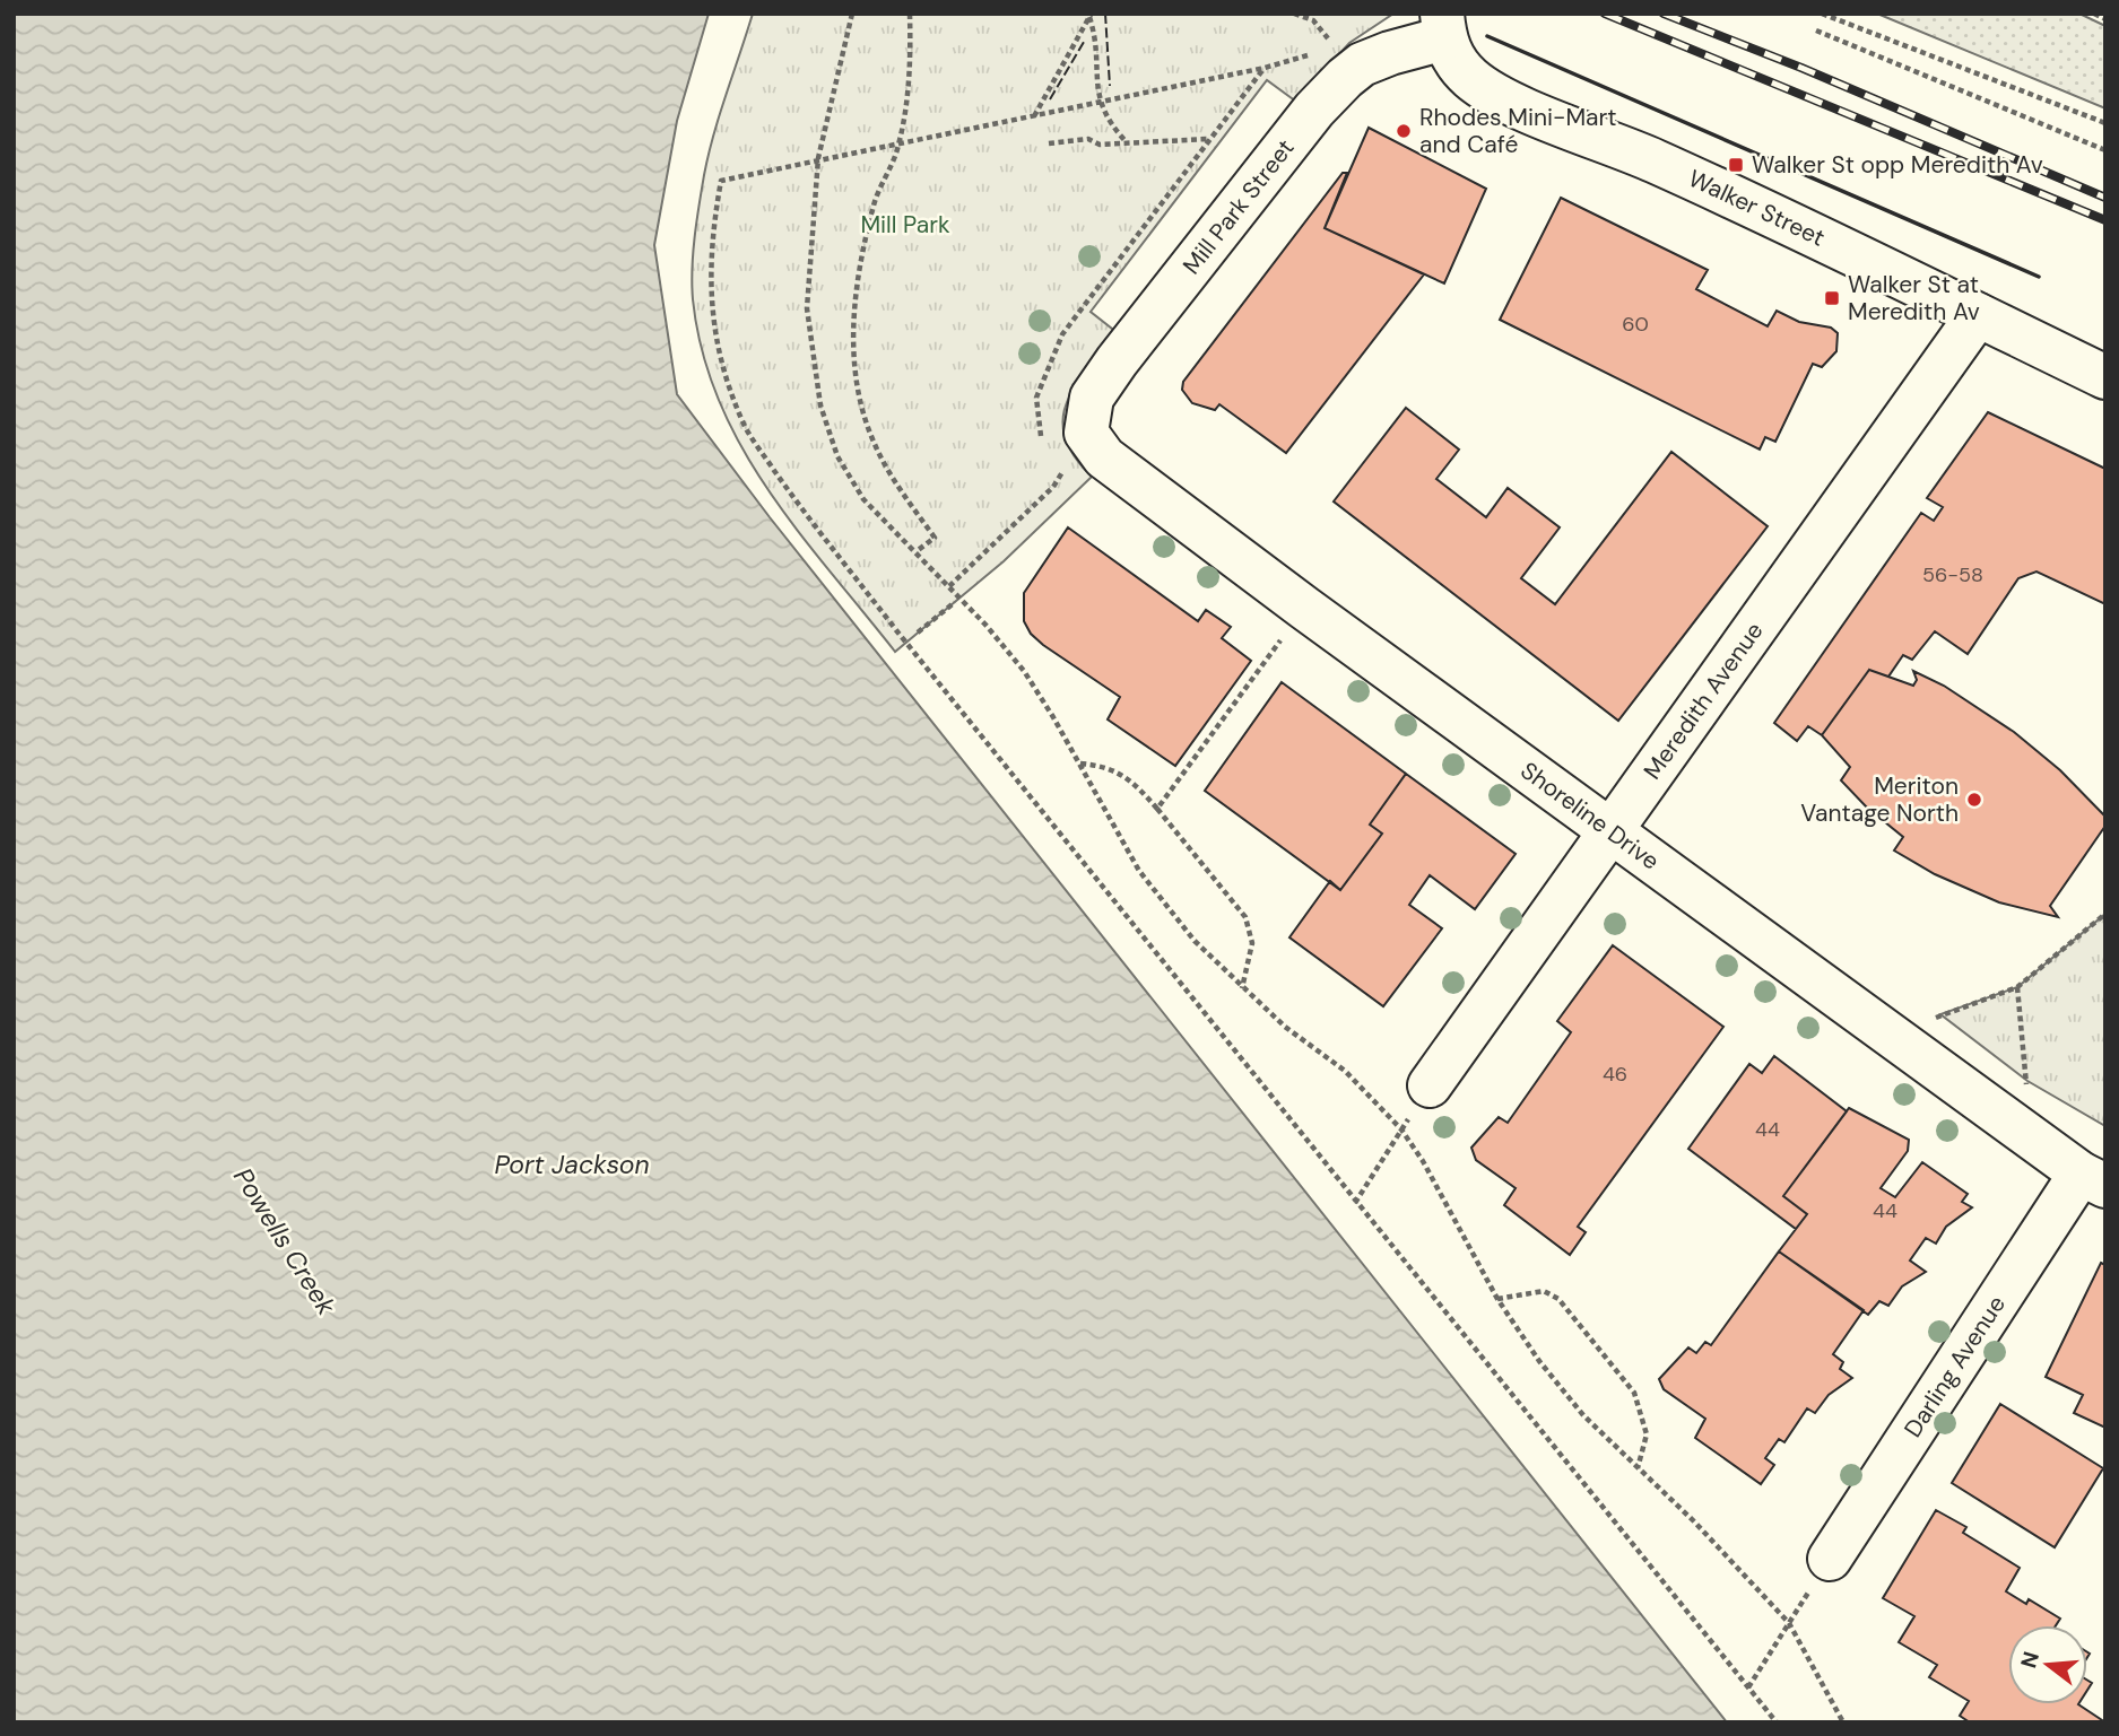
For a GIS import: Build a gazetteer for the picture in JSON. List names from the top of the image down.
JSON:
{
  "streets": {
    "street": [
      "Mill Park Street",
      "Walker Street",
      "Meredith Avenue",
      "Shoreline Drive",
      "Darling Avenue"
    ]
  },
  "crossings": [
    ["Mill Park Street", "Walker Street"],
    ["Mill Park Street", "Shoreline Drive"],
    ["Walker Street", "Meredith Avenue"],
    ["Meredith Avenue", "Shoreline Drive"],
    ["Shoreline Drive", "Darling Avenue"]
  ],
  "water": ["Port Jackson", "Powells Creek"],
  "parks": ["Mill Park"],
  "places": {
    "other": ["Rhodes Mini-Mart and Café", "Meriton Vantage North"],
    "transit": ["Walker St opp Meredith Av", "Walker St at Meredith Av"]
  },
  "house_numbers": [
    "60",
    "56-58",
    "46",
    "44",
    "44"
  ],
  "north": "left"
}
